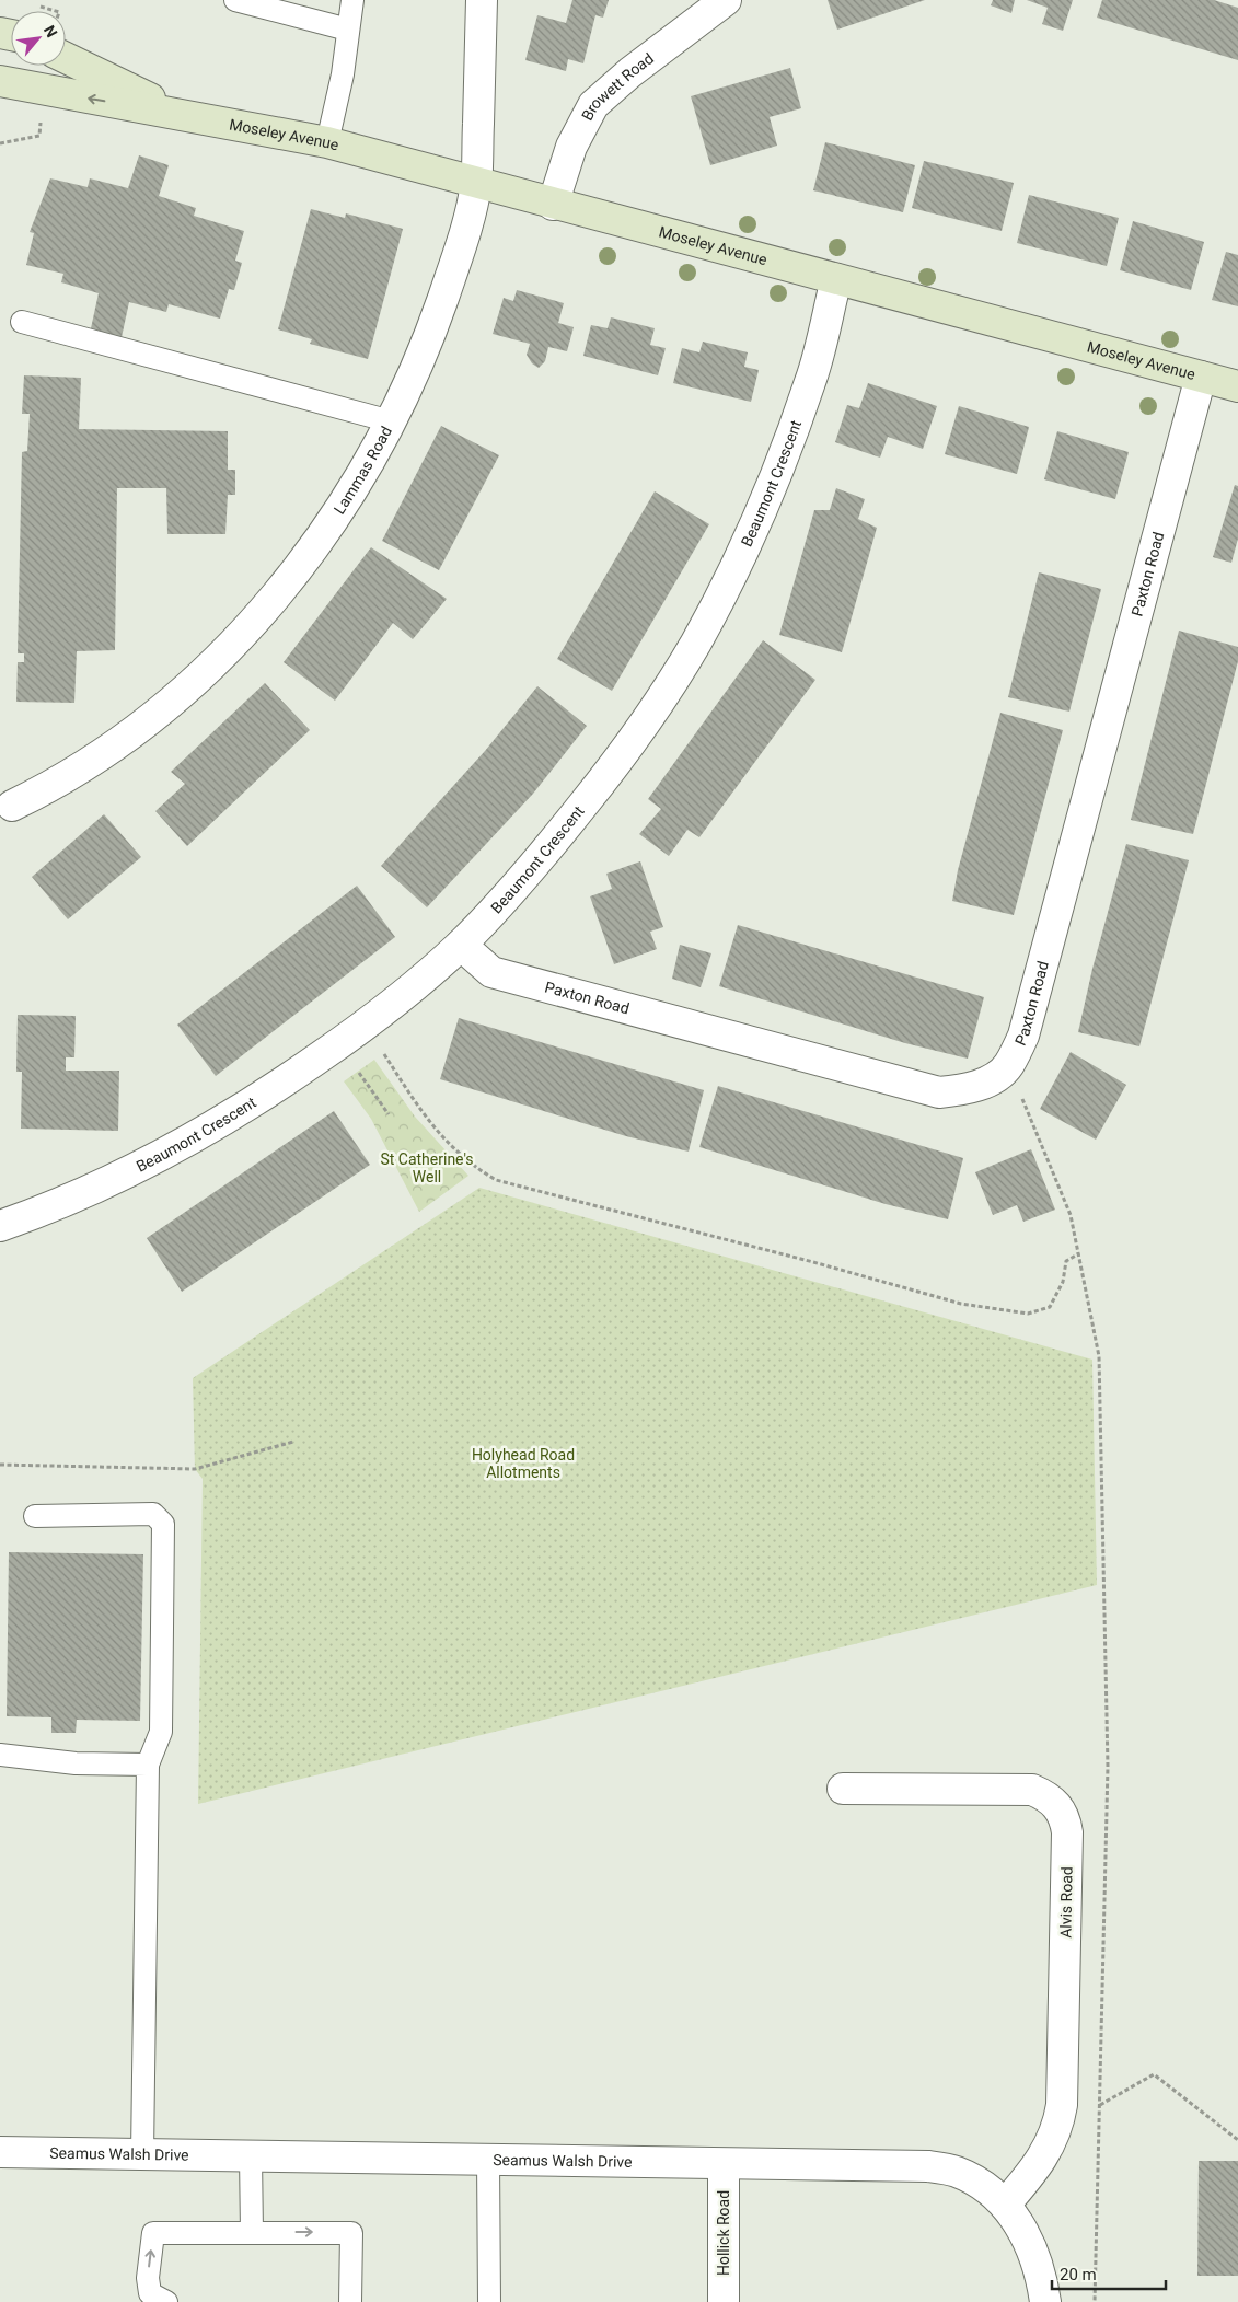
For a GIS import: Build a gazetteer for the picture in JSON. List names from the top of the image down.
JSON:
{
  "streets": {
    "main road": ["Moseley Avenue"],
    "street": [
      "Browett Road",
      "Lammas Road",
      "Beaumont Crescent",
      "Paxton Road",
      "Alvis Road",
      "Seamus Walsh Drive",
      "Hollick Road"
    ]
  },
  "crossings": [
    ["Browett Road", "Moseley Avenue"],
    ["Moseley Avenue", "Lammas Road"],
    ["Moseley Avenue", "Beaumont Crescent"],
    ["Moseley Avenue", "Paxton Road"],
    ["Beaumont Crescent", "Paxton Road"],
    ["Alvis Road", "Seamus Walsh Drive"],
    ["Seamus Walsh Drive", "Hollick Road"]
  ],
  "parks": ["St Catherine's Well", "Holyhead Road Allotments"],
  "scale_bar": "20 m",
  "north": "top right"
}
